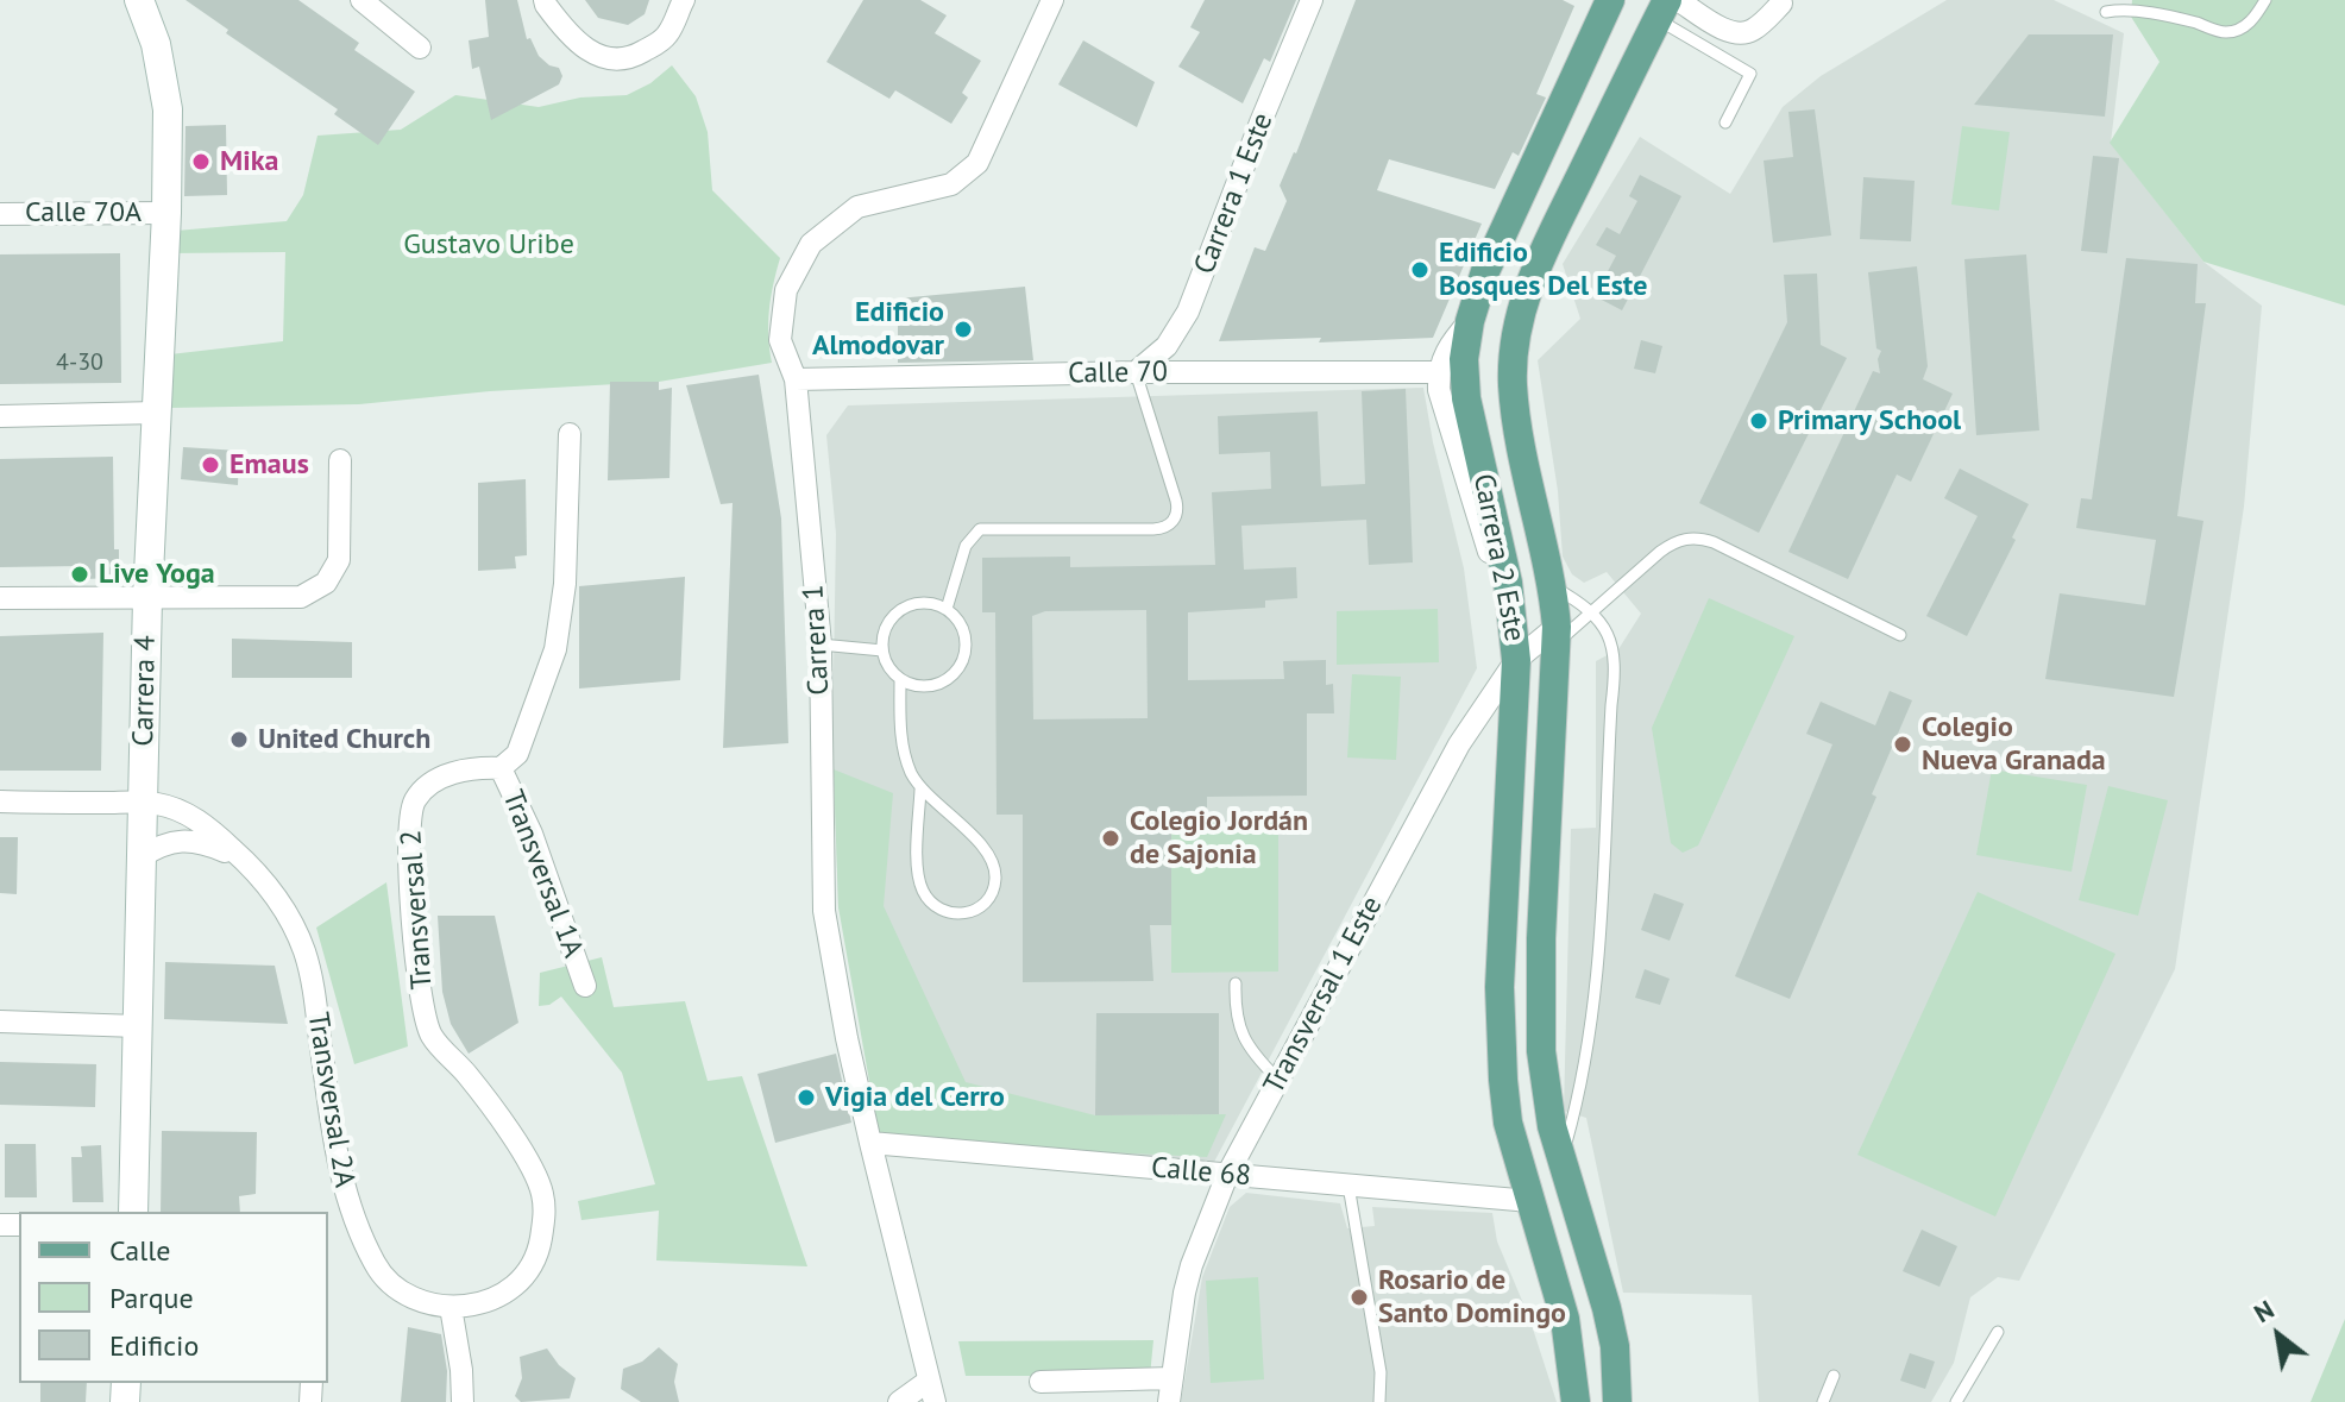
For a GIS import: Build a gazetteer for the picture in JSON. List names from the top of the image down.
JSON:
{
  "streets": {
    "main road": ["Carrera 2 Este"],
    "street": [
      "Carrera 1 Este",
      "Calle 70A",
      "Calle 70",
      "Carrera 1",
      "Carrera 4",
      "Transversal 1A",
      "Transversal 2",
      "Transversal 1 Este",
      "Transversal 2A",
      "Calle 68"
    ]
  },
  "crossings": [
    ["Carrera 1 Este", "Calle 70"],
    ["Calle 70A", "Carrera 4"],
    ["Calle 70", "Carrera 1"],
    ["Carrera 2 Este", "Transversal 1 Este"],
    ["Carrera 2 Este", "Calle 68"],
    ["Carrera 1", "Calle 68"],
    ["Carrera 4", "Transversal 2A"],
    ["Transversal 1A", "Transversal 2"],
    ["Transversal 2", "Transversal 2A"],
    ["Transversal 1 Este", "Calle 68"]
  ],
  "parks": ["Gustavo Uribe"],
  "places": [
    "Mika",
    "Edificio Bosques Del Este",
    "Edificio Almodovar",
    "Primary School",
    "Emaus",
    "Live Yoga",
    "United Church",
    "Colegio Nueva Granada",
    "Colegio Jordán de Sajonia",
    "Vigia del Cerro",
    "Rosario de Santo Domingo"
  ],
  "house_numbers": ["4-30"],
  "legend": ["Calle", "Parque", "Edificio"],
  "north": "top left"
}
